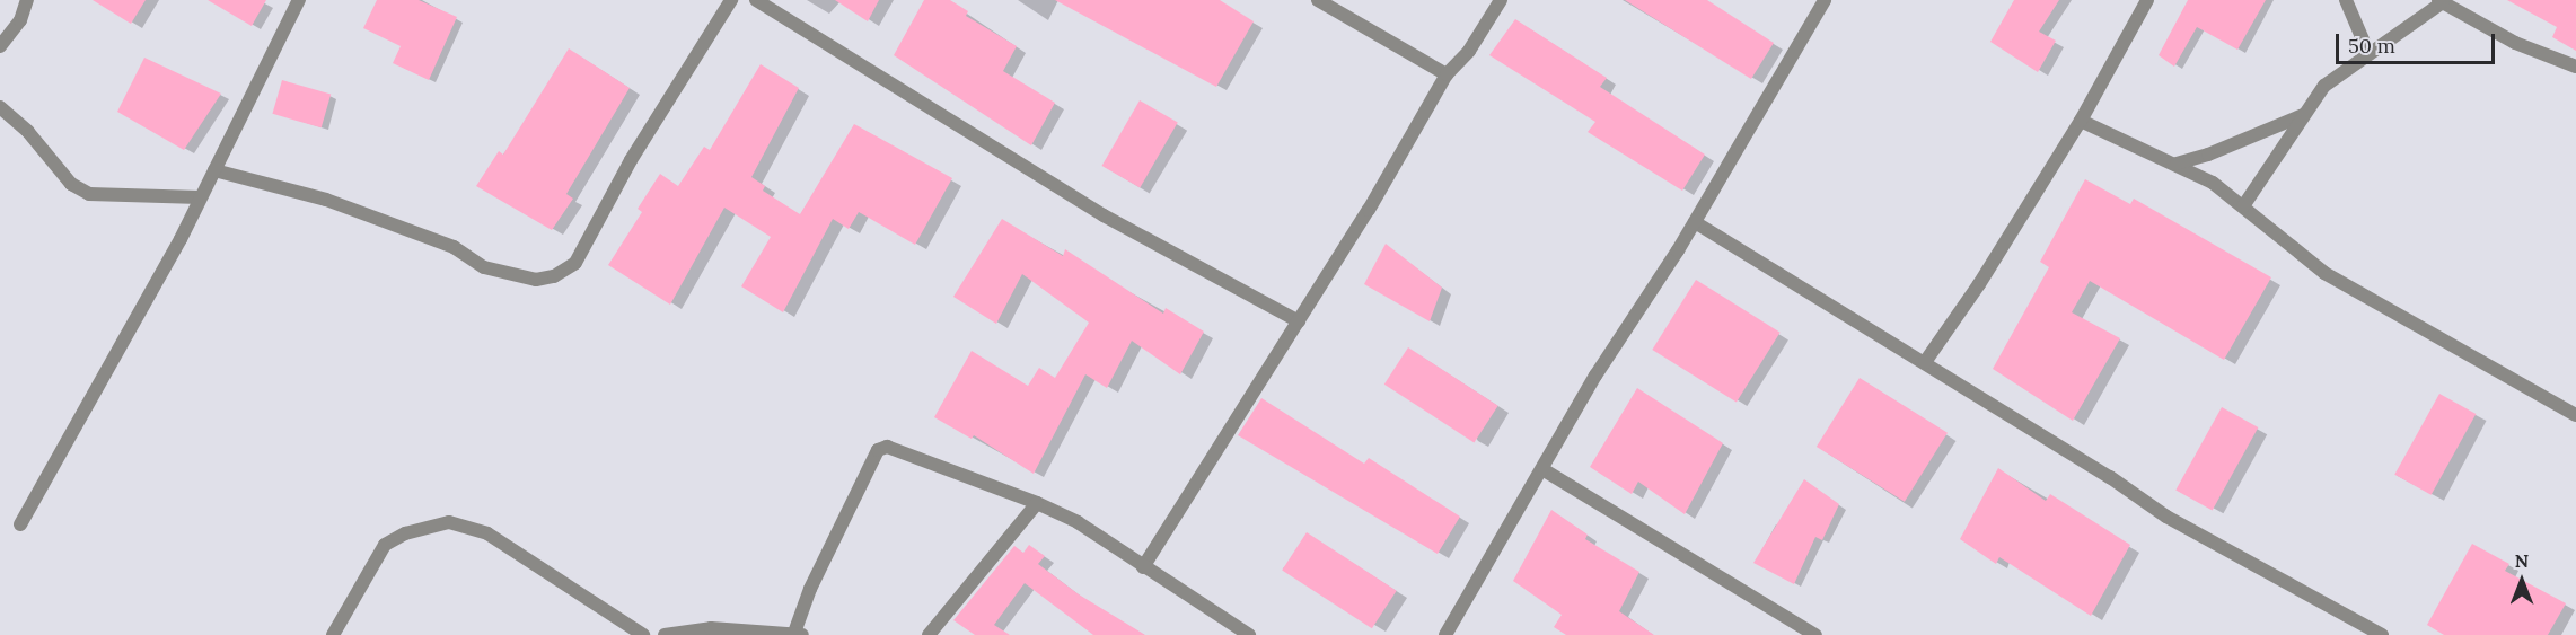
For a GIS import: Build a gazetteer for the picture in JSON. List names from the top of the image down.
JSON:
{
  "scale_bar": "50 m",
  "north": "top"
}
